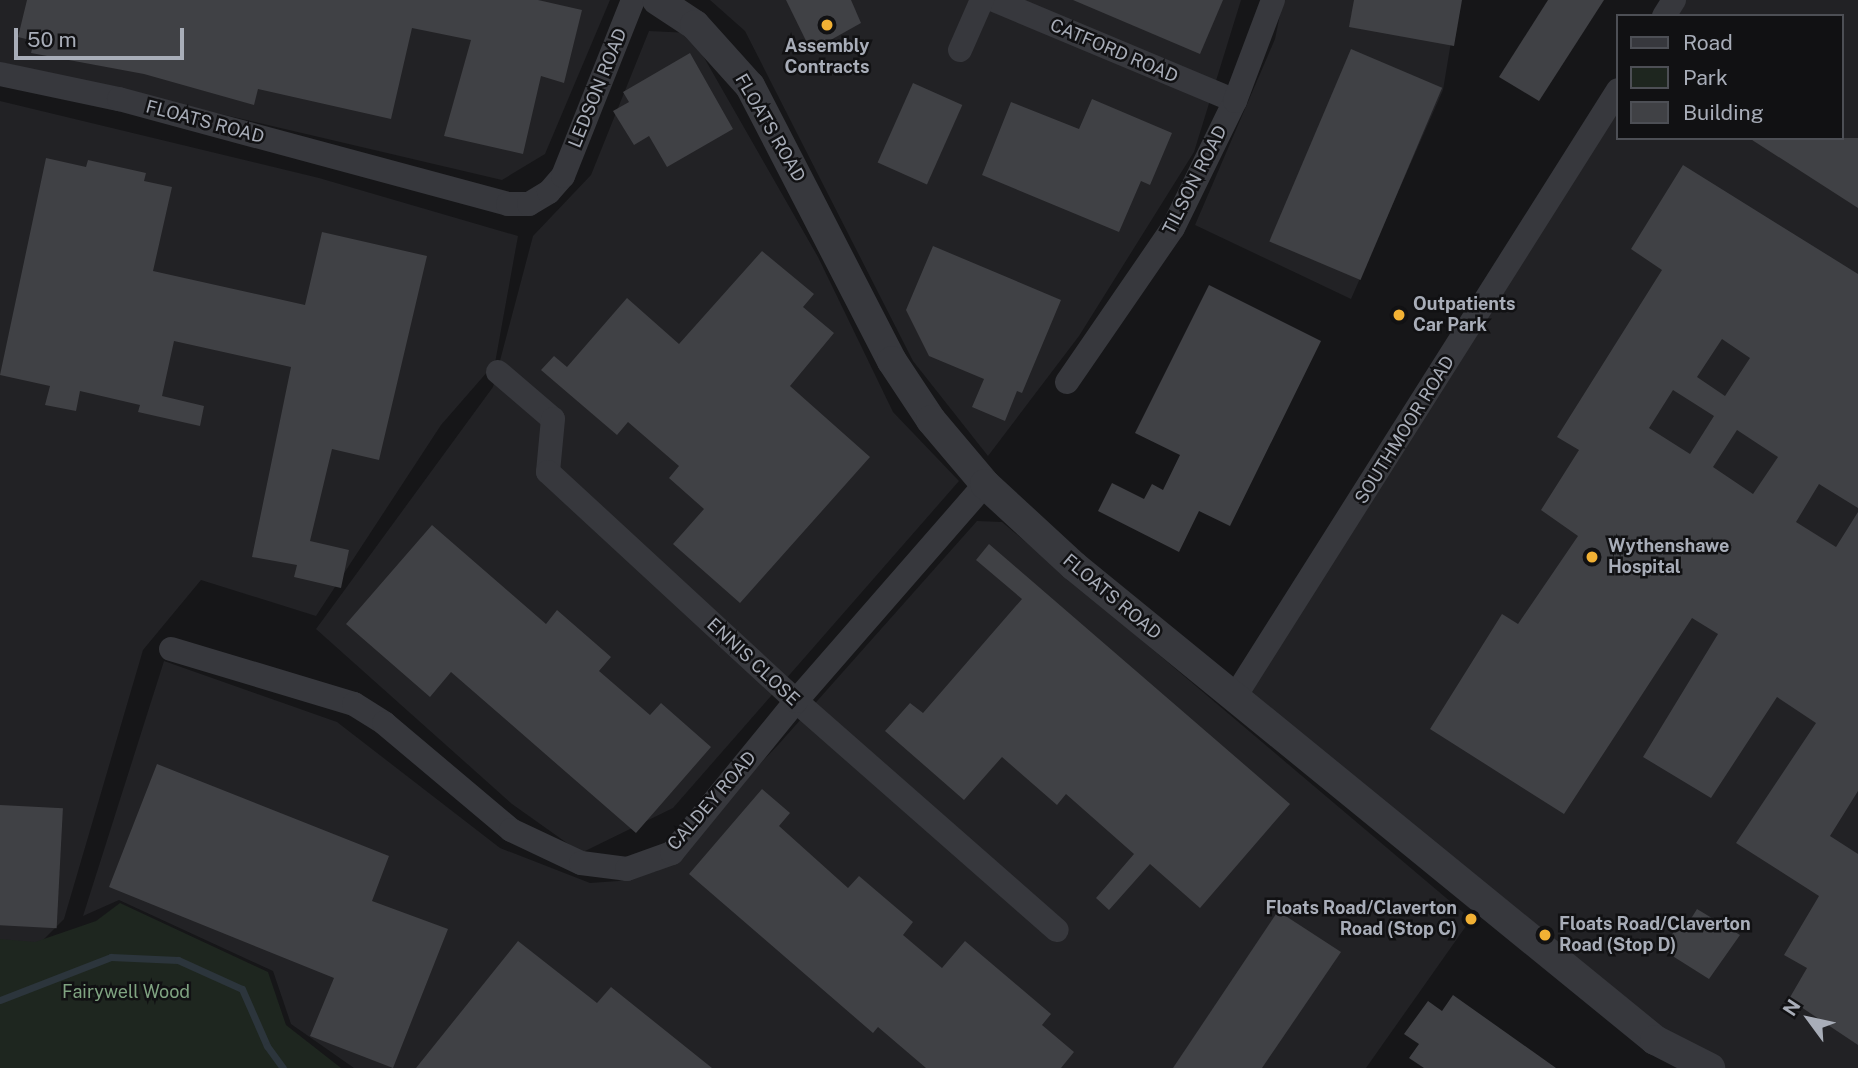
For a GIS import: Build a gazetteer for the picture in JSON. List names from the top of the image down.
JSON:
{
  "streets": {
    "street": [
      "CATFORD ROAD",
      "LEDSON ROAD",
      "FLOATS ROAD",
      "TILSON ROAD",
      "SOUTHMOOR ROAD",
      "ENNIS CLOSE",
      "CALDEY ROAD"
    ]
  },
  "crossings": [
    ["CATFORD ROAD", "TILSON ROAD"],
    ["LEDSON ROAD", "FLOATS ROAD"],
    ["FLOATS ROAD", "SOUTHMOOR ROAD"],
    ["FLOATS ROAD", "CALDEY ROAD"],
    ["ENNIS CLOSE", "CALDEY ROAD"]
  ],
  "parks": ["Fairywell Wood"],
  "places": [
    "Assembly Contracts",
    "Outpatients Car Park",
    "Wythenshawe Hospital",
    "Floats Road/Claverton Road (Stop C)",
    "Floats Road/Claverton Road (Stop D)"
  ],
  "legend": ["Road", "Park", "Building"],
  "scale_bar": "50 m",
  "north": "top left"
}
